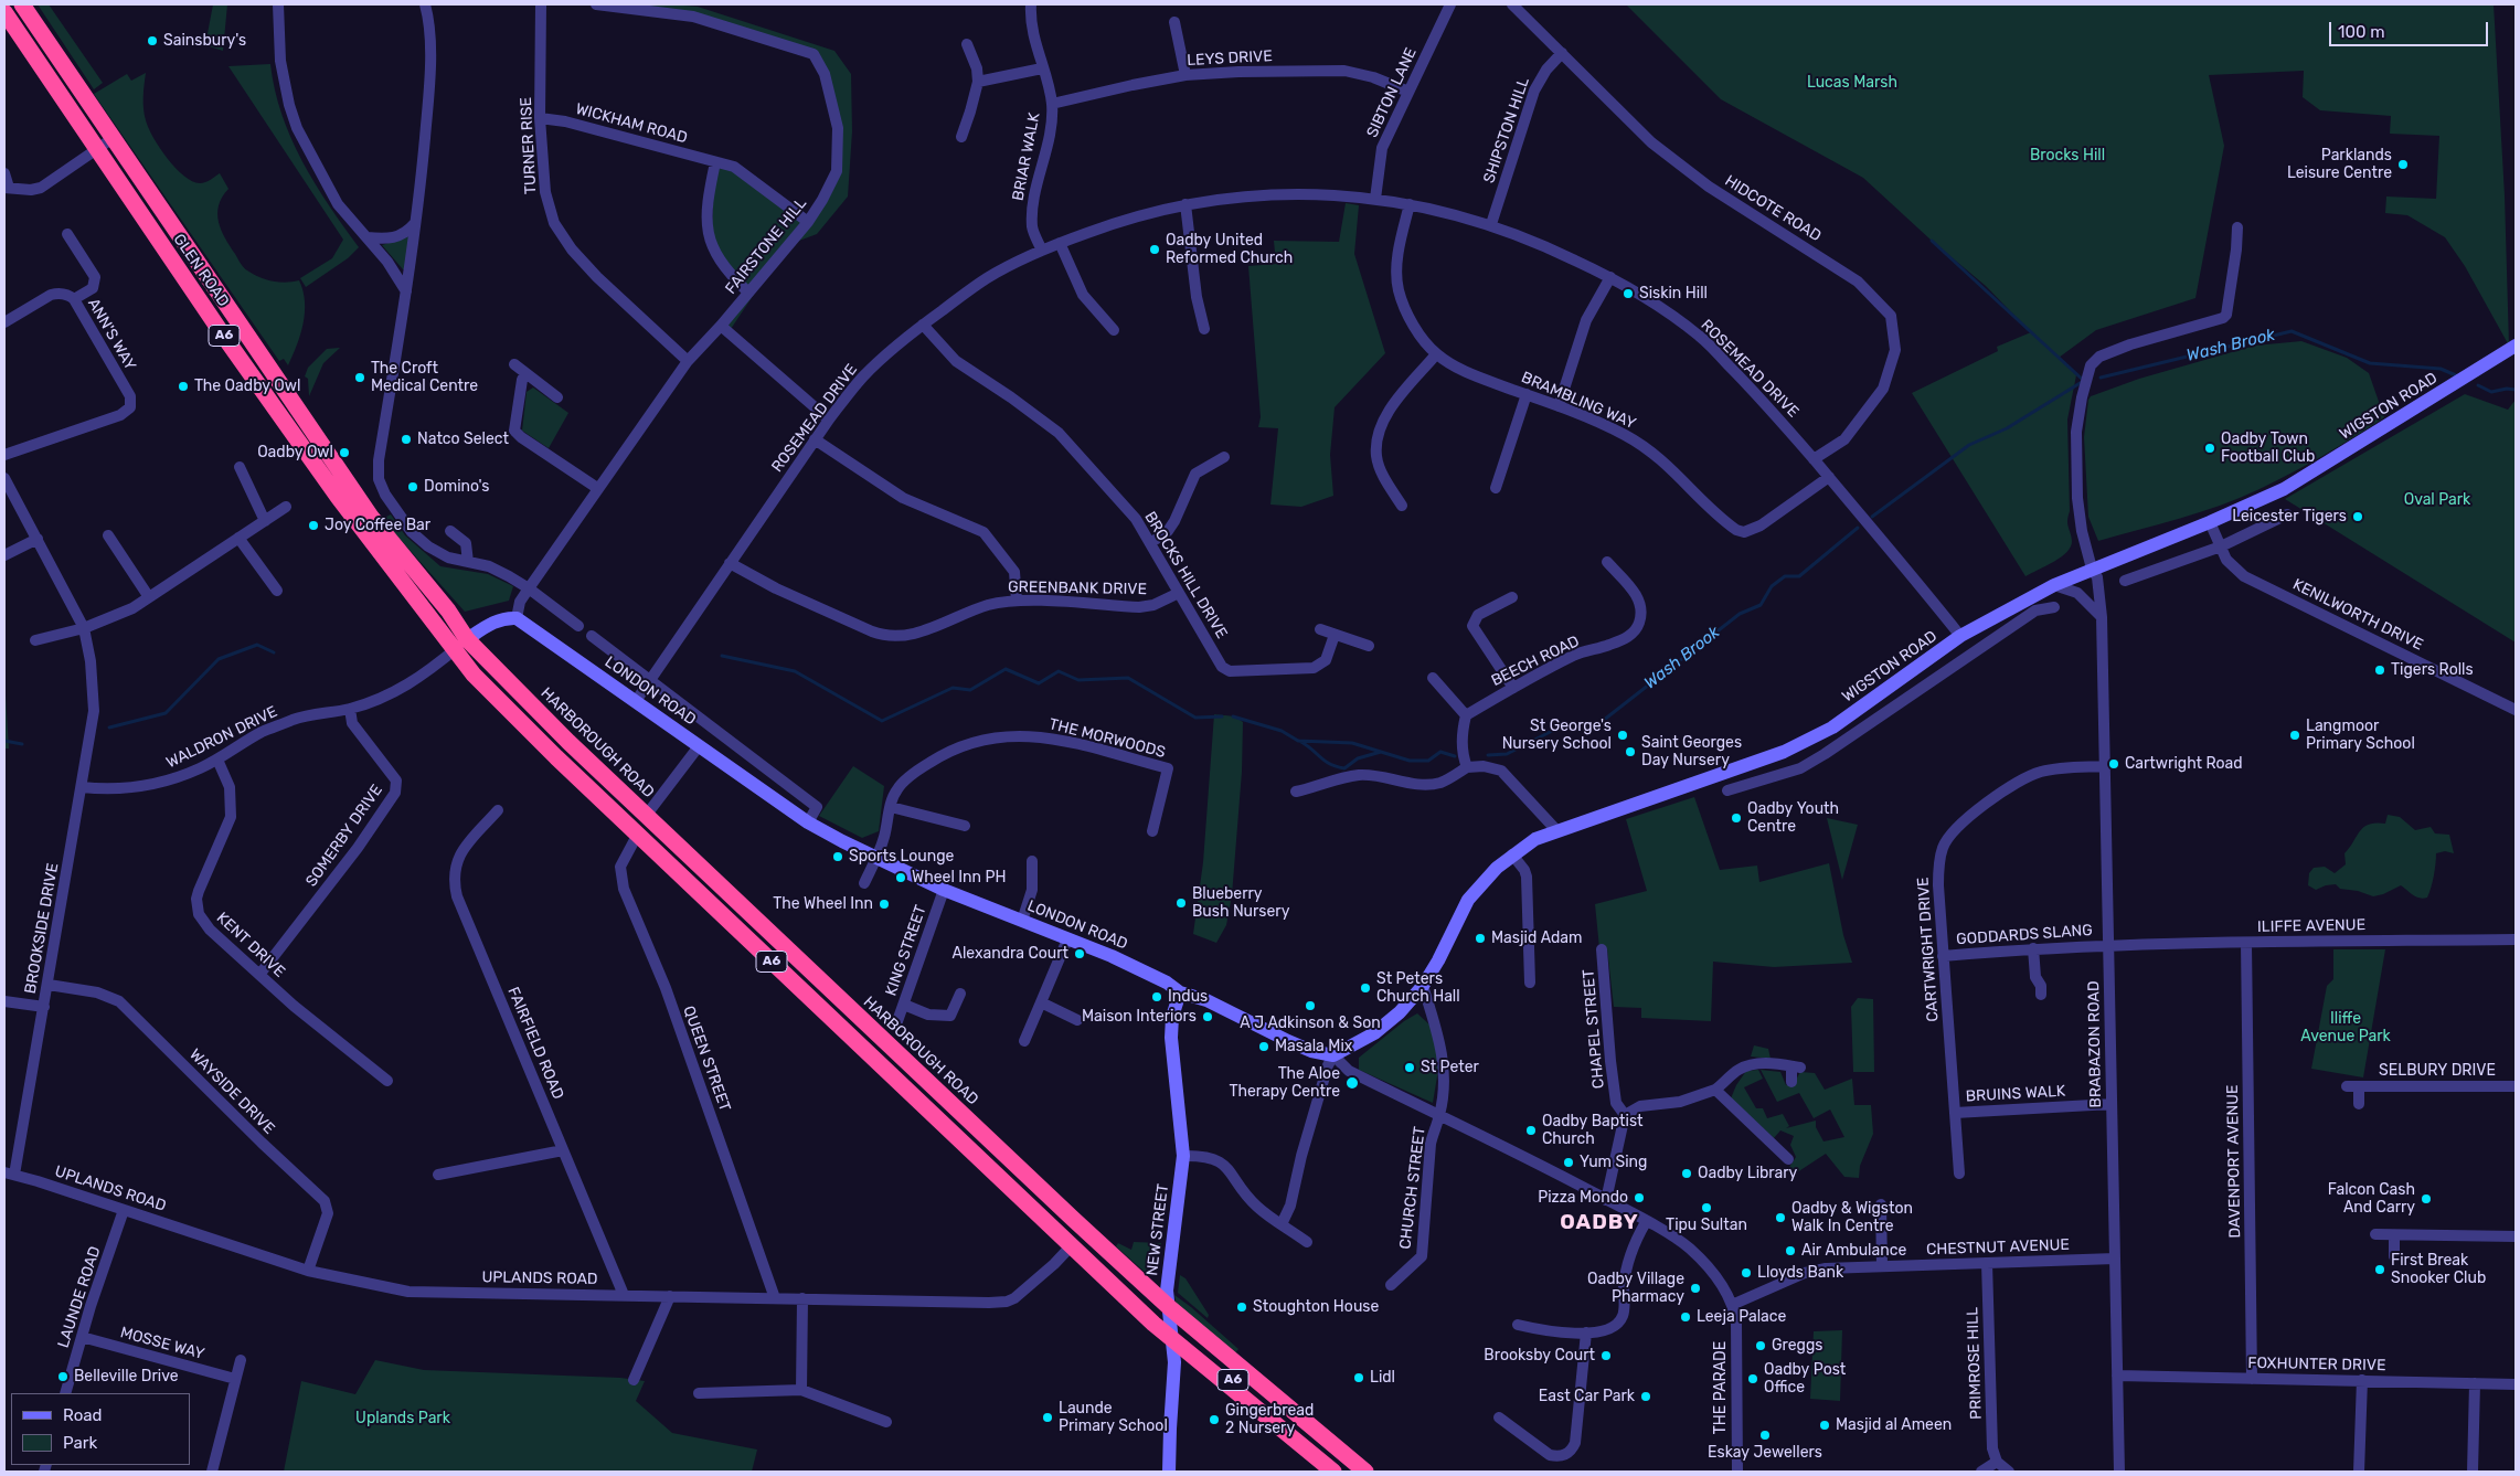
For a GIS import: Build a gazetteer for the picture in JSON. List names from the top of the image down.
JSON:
{
  "streets": {
    "highway": ["GLEN ROAD", "A6", "HARBOROUGH ROAD"],
    "main road": ["WIGSTON ROAD", "LONDON ROAD", "NEW STREET"],
    "street": [
      "LEYS DRIVE",
      "SIBTON LANE",
      "WICKHAM ROAD",
      "SHIPSTON HILL",
      "TURNER RISE",
      "BRIAR WALK",
      "HIDCOTE ROAD",
      "FAIRSTONE HILL",
      "ANN'S WAY",
      "ROSEMEAD DRIVE",
      "BRAMBLING WAY",
      "BROCKS HILL DRIVE",
      "GREENBANK DRIVE",
      "KENILWORTH DRIVE",
      "BEECH ROAD",
      "WALDRON DRIVE",
      "THE MORWOODS",
      "SOMERBY DRIVE",
      "ILIFFE AVENUE",
      "BROOKSIDE DRIVE",
      "GODDARDS SLANG",
      "KENT DRIVE",
      "CARTWRIGHT DRIVE",
      "KING STREET",
      "CHAPEL STREET",
      "FAIRFIELD ROAD",
      "BRABAZON ROAD",
      "QUEEN STREET",
      "SELBURY DRIVE",
      "WAYSIDE DRIVE",
      "BRUINS WALK",
      "DAVENPORT AVENUE",
      "CHURCH STREET",
      "UPLANDS ROAD",
      "CHESTNUT AVENUE",
      "LAUNDE ROAD",
      "MOSSE WAY",
      "PRIMROSE HILL",
      "FOXHUNTER DRIVE",
      "THE PARADE"
    ]
  },
  "crossings": [
    ["LEYS DRIVE", "SIBTON LANE"],
    ["LEYS DRIVE", "BRIAR WALK"],
    ["SIBTON LANE", "ROSEMEAD DRIVE"],
    ["WICKHAM ROAD", "TURNER RISE"],
    ["WICKHAM ROAD", "FAIRSTONE HILL"],
    ["SHIPSTON HILL", "HIDCOTE ROAD"],
    ["SHIPSTON HILL", "ROSEMEAD DRIVE"],
    ["TURNER RISE", "FAIRSTONE HILL"],
    ["BRIAR WALK", "ROSEMEAD DRIVE"],
    ["HIDCOTE ROAD", "ROSEMEAD DRIVE"],
    ["FAIRSTONE HILL", "LONDON ROAD"],
    ["GLEN ROAD", "A6"],
    ["GLEN ROAD", "WALDRON DRIVE"],
    ["GLEN ROAD", "HARBOROUGH ROAD"],
    ["A6", "WALDRON DRIVE"],
    ["A6", "HARBOROUGH ROAD"],
    ["A6", "QUEEN STREET"],
    ["A6", "UPLANDS ROAD"],
    ["A6", "NEW STREET"],
    ["ROSEMEAD DRIVE", "BRAMBLING WAY"],
    ["ROSEMEAD DRIVE", "WIGSTON ROAD"],
    ["ROSEMEAD DRIVE", "BROCKS HILL DRIVE"],
    ["ROSEMEAD DRIVE", "GREENBANK DRIVE"],
    ["ROSEMEAD DRIVE", "LONDON ROAD"],
    ["WIGSTON ROAD", "KENILWORTH DRIVE"],
    ["WIGSTON ROAD", "LONDON ROAD"],
    ["WIGSTON ROAD", "BRABAZON ROAD"],
    ["WIGSTON ROAD", "CHURCH STREET"],
    ["BROCKS HILL DRIVE", "GREENBANK DRIVE"],
    ["LONDON ROAD", "THE MORWOODS"],
    ["LONDON ROAD", "KING STREET"],
    ["LONDON ROAD", "NEW STREET"],
    ["WALDRON DRIVE", "HARBOROUGH ROAD"],
    ["WALDRON DRIVE", "SOMERBY DRIVE"],
    ["WALDRON DRIVE", "BROOKSIDE DRIVE"],
    ["WALDRON DRIVE", "KENT DRIVE"],
    ["HARBOROUGH ROAD", "UPLANDS ROAD"],
    ["SOMERBY DRIVE", "KENT DRIVE"],
    ["ILIFFE AVENUE", "GODDARDS SLANG"],
    ["ILIFFE AVENUE", "BRABAZON ROAD"],
    ["ILIFFE AVENUE", "DAVENPORT AVENUE"],
    ["BROOKSIDE DRIVE", "WAYSIDE DRIVE"],
    ["BROOKSIDE DRIVE", "UPLANDS ROAD"],
    ["GODDARDS SLANG", "CARTWRIGHT DRIVE"],
    ["GODDARDS SLANG", "BRABAZON ROAD"],
    ["CARTWRIGHT DRIVE", "BRABAZON ROAD"],
    ["CARTWRIGHT DRIVE", "BRUINS WALK"],
    ["FAIRFIELD ROAD", "UPLANDS ROAD"],
    ["BRABAZON ROAD", "BRUINS WALK"],
    ["BRABAZON ROAD", "CHESTNUT AVENUE"],
    ["BRABAZON ROAD", "FOXHUNTER DRIVE"],
    ["QUEEN STREET", "UPLANDS ROAD"],
    ["WAYSIDE DRIVE", "UPLANDS ROAD"],
    ["DAVENPORT AVENUE", "FOXHUNTER DRIVE"],
    ["UPLANDS ROAD", "LAUNDE ROAD"],
    ["CHESTNUT AVENUE", "PRIMROSE HILL"],
    ["CHESTNUT AVENUE", "THE PARADE"],
    ["LAUNDE ROAD", "MOSSE WAY"]
  ],
  "districts": ["OADBY"],
  "water": ["Wash Brook"],
  "parks": [
    "Lucas Marsh",
    "Brocks Hill",
    "Oval Park",
    "Iliffe Avenue Park",
    "Uplands Park"
  ],
  "places": [
    "Sainsbury's",
    "Parklands Leisure Centre",
    "Oadby United Reformed Church",
    "Siskin Hill",
    "The Croft Medical Centre",
    "The Oadby Owl",
    "Natco Select",
    "Oadby Town Football Club",
    "Oadby Owl",
    "Domino's",
    "Leicester Tigers",
    "Joy Coffee Bar",
    "Tigers Rolls",
    "St George's Nursery School",
    "Langmoor Primary School",
    "Saint Georges Day Nursery",
    "Cartwright Road",
    "Oadby Youth Centre",
    "Sports Lounge",
    "Wheel Inn PH",
    "Blueberry Bush Nursery",
    "The Wheel Inn",
    "Masjid Adam",
    "Alexandra Court",
    "St Peters Church Hall",
    "Indus",
    "A J Adkinson & Son",
    "Maison Interiors",
    "Masala Mix",
    "St Peter",
    "The Aloe Therapy Centre",
    "Oadby Baptist Church",
    "Yum Sing",
    "Oadby Library",
    "Pizza Mondo",
    "Falcon Cash And Carry",
    "Tipu Sultan",
    "Oadby & Wigston Walk In Centre",
    "Air Ambulance",
    "First Break Snooker Club",
    "Lloyds Bank",
    "Oadby Village Pharmacy",
    "Stoughton House",
    "Leeja Palace",
    "Greggs",
    "Brooksby Court",
    "Belleville Drive",
    "Lidl",
    "Oadby Post Office",
    "East Car Park",
    "Launde Primary School",
    "Gingerbread 2 Nursery",
    "Masjid al Ameen",
    "Eskay Jewellers"
  ],
  "legend": ["Road", "Park"],
  "scale_bar": "100 m"
}
